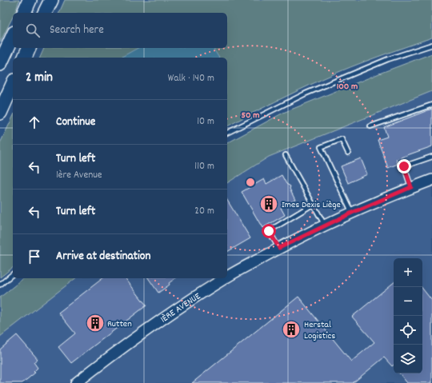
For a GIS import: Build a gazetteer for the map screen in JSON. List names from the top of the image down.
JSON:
{
  "streets": {
    "street": ["1ÈRE AVENUE"]
  },
  "places": {
    "building": ["Imes Dexis Liège", "Rutten", "Herstal Logistics"]
  },
  "page": {
    "search": "Search here",
    "heading": ["2 min", "Walk · 140 m"],
    "list": [
      ["Continue", "10 m"],
      ["Turn left", "1ère Avenue", "110 m"],
      ["Turn left", "20 m"],
      "Arrive at destination"
    ],
    "map_buttons": ["+", "−"]
  },
  "rings": ["100 m", "50 m"]
}
